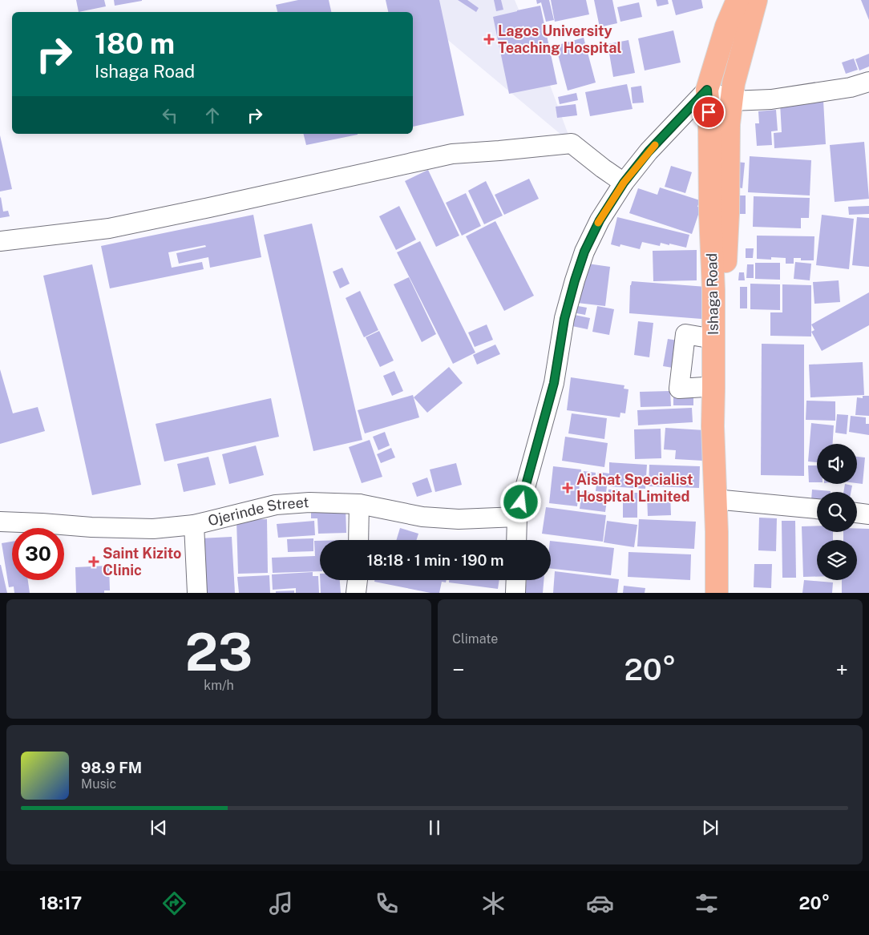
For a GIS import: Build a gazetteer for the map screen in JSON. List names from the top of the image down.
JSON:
{
  "streets": {
    "main road": ["Ishaga Road"],
    "street": ["Ojerinde Street"]
  },
  "places": {
    "health": ["Lagos University Teaching Hospital", "Aishat Specialist Hospital Limited", "Saint Kizito Clinic"]
  },
  "page": {
    "turn": ["180 m", "Ishaga Road"],
    "limit": "30",
    "trip": "18:18 · 1 min · 190 m",
    "tile": [
      ["23", "km/h"],
      "Climate"
    ],
    "heat": ["−", "20°", "+"],
    "song": ["98.9 FM", "Music"],
    "tabs": ["18:17", "20°"]
  }
}
